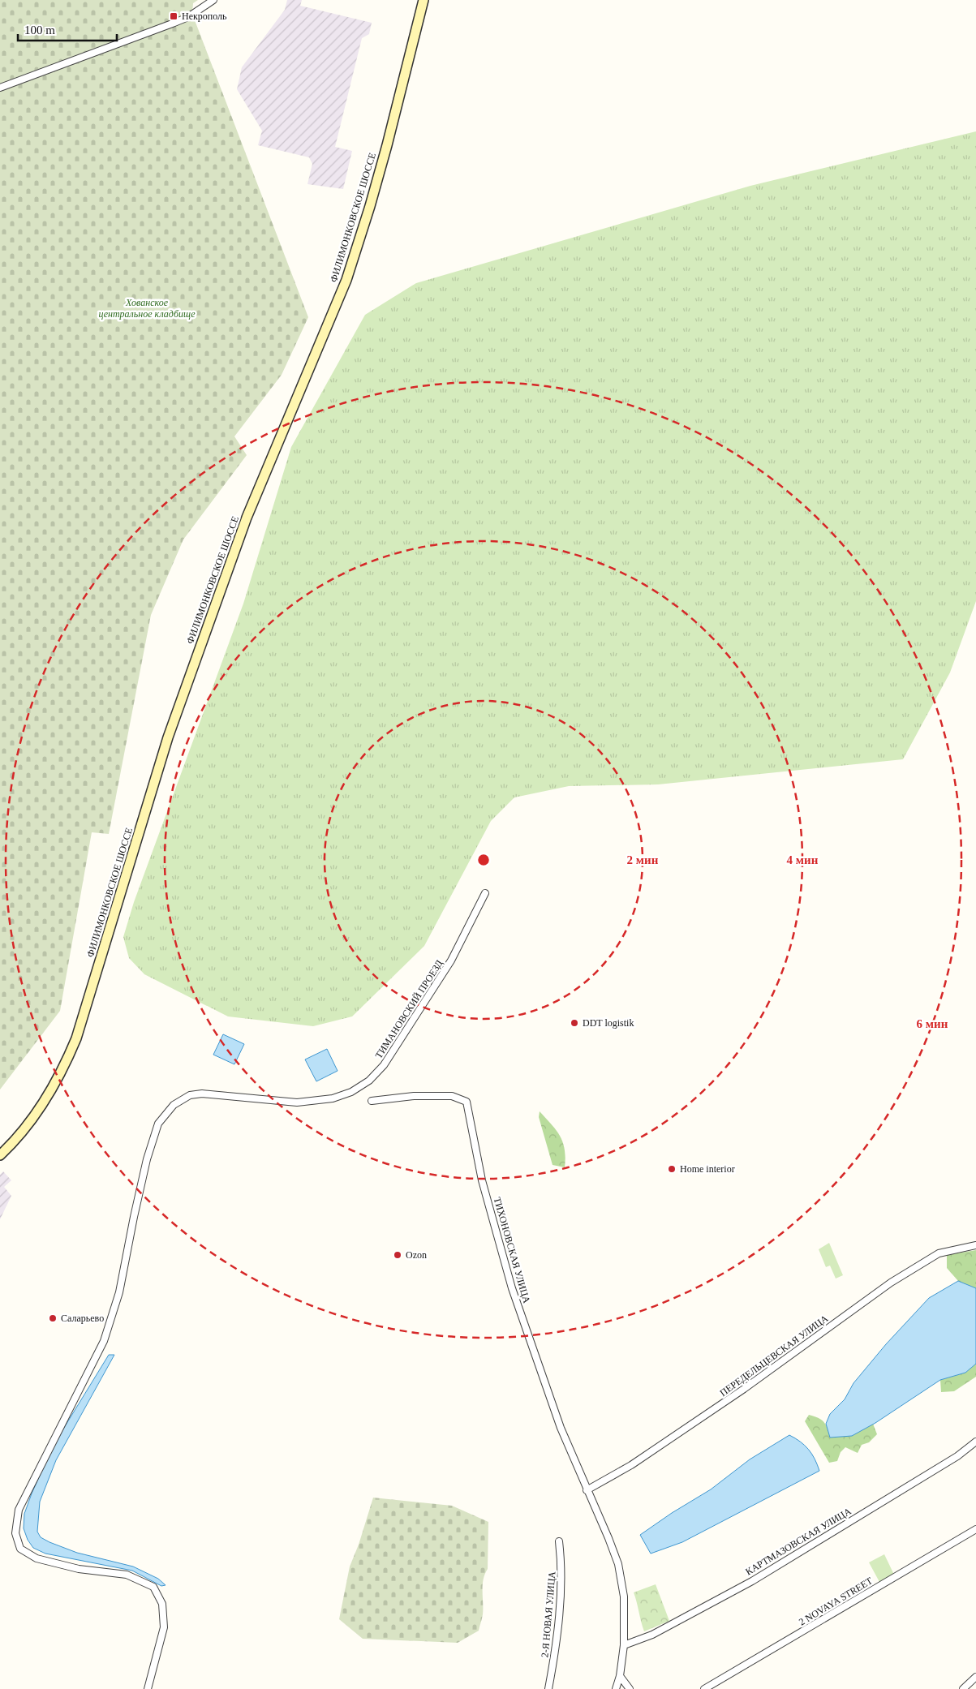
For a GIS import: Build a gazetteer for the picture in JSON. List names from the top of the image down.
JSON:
{
  "streets": {
    "main road": ["ФИЛИМОНКОВСКОЕ ШОССЕ"],
    "street": [
      "ТИМАНОВСКИЙ ПРОЕЗД",
      "ТИХОНОВСКАЯ УЛИЦА",
      "ПЕРЕДЕЛЬЦЕВСКАЯ УЛИЦА",
      "КАРТМАЗОВСКАЯ УЛИЦА",
      "2 NOVAYA STREET",
      "2-Я НОВАЯ УЛИЦА"
    ]
  },
  "crossings": [
    ["ТИХОНОВСКАЯ УЛИЦА", "ПЕРЕДЕЛЬЦЕВСКАЯ УЛИЦА"]
  ],
  "parks": ["Хованское центральное кладбище"],
  "places": {
    "transit": ["Некрополь"],
    "other": [
      "DDT logistik",
      "Home interior",
      "Ozon",
      "Саларьево"
    ]
  },
  "scale_bar": "100 m",
  "rings": ["2 мин", "4 мин", "6 мин"]
}
